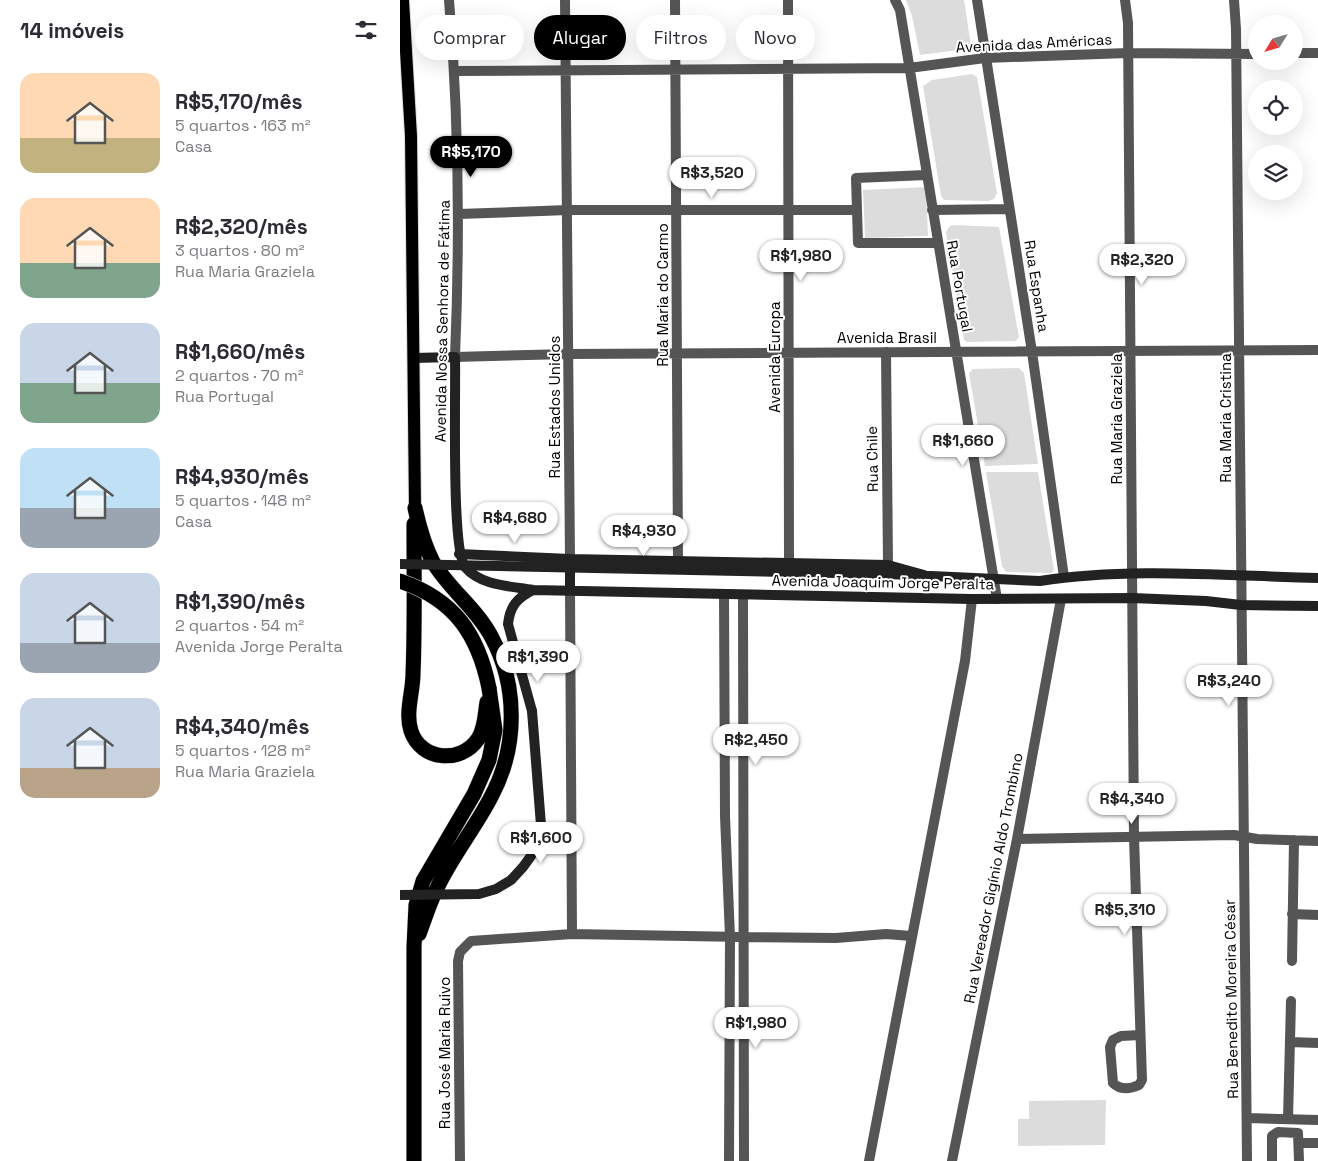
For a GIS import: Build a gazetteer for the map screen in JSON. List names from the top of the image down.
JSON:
{
  "streets": {
    "street": [
      "Avenida das Américas",
      "Rua Portugal",
      "Rua Espanha",
      "Rua Maria do Carmo",
      "Avenida Nossa Senhora de Fátima",
      "Avenida Brasil",
      "Avenida Europa",
      "Rua Estados Unidos",
      "Rua Maria Cristina",
      "Rua Maria Graziela",
      "Rua Chile",
      "Avenida Joaquim Jorge Peralta",
      "Rua Vereador Gigínio Aldo Trombino",
      "Rua Benedito Moreira César",
      "Rua José Maria Ruivo"
    ]
  },
  "crossings": [
    ["Avenida das Américas", "Rua Portugal"],
    ["Avenida das Américas", "Rua Espanha"],
    ["Avenida das Américas", "Rua Maria do Carmo"],
    ["Avenida das Américas", "Avenida Nossa Senhora de Fátima"],
    ["Avenida das Américas", "Avenida Europa"],
    ["Avenida das Américas", "Rua Estados Unidos"],
    ["Avenida das Américas", "Rua Maria Cristina"],
    ["Avenida das Américas", "Rua Maria Graziela"],
    ["Rua Portugal", "Avenida Brasil"],
    ["Rua Portugal", "Avenida Joaquim Jorge Peralta"],
    ["Rua Espanha", "Avenida Brasil"],
    ["Rua Espanha", "Avenida Joaquim Jorge Peralta"],
    ["Rua Maria do Carmo", "Avenida Brasil"],
    ["Rua Maria do Carmo", "Avenida Joaquim Jorge Peralta"],
    ["Avenida Nossa Senhora de Fátima", "Avenida Brasil"],
    ["Avenida Nossa Senhora de Fátima", "Avenida Joaquim Jorge Peralta"],
    ["Avenida Brasil", "Avenida Europa"],
    ["Avenida Brasil", "Rua Estados Unidos"],
    ["Avenida Brasil", "Rua Maria Cristina"],
    ["Avenida Brasil", "Rua Maria Graziela"],
    ["Avenida Brasil", "Rua Chile"],
    ["Avenida Europa", "Avenida Joaquim Jorge Peralta"],
    ["Rua Estados Unidos", "Avenida Joaquim Jorge Peralta"],
    ["Rua Estados Unidos", "Rua José Maria Ruivo"],
    ["Rua Maria Cristina", "Avenida Joaquim Jorge Peralta"],
    ["Rua Maria Cristina", "Rua Benedito Moreira César"],
    ["Rua Maria Graziela", "Avenida Joaquim Jorge Peralta"],
    ["Rua Chile", "Avenida Joaquim Jorge Peralta"],
    ["Avenida Joaquim Jorge Peralta", "Rua Vereador Gigínio Aldo Trombino"]
  ],
  "north": "bottom left",
  "page": {
    "heading": "14 imóveis",
    "chip": [
      "Comprar",
      "Alugar",
      "Filtros",
      "Novo"
    ],
    "list": [
      {
        "name": "R$5,170/mês",
        "note": "5 quartos · 163 m² · Casa"
      },
      {
        "name": "R$2,320/mês",
        "note": "3 quartos · 80 m² · Rua Maria Graziela"
      },
      {
        "name": "R$1,660/mês",
        "note": "2 quartos · 70 m² · Rua Portugal"
      },
      {
        "name": "R$4,930/mês",
        "note": "5 quartos · 148 m² · Casa"
      },
      {
        "name": "R$1,390/mês",
        "note": "2 quartos · 54 m² · Avenida Jorge Peralta"
      },
      {
        "name": "R$4,340/mês",
        "note": "5 quartos · 128 m² · Rua Maria Graziela"
      }
    ],
    "price": [
      "R$5,170",
      "R$3,520",
      "R$1,980",
      "R$2,320",
      "R$1,660",
      "R$4,680",
      "R$4,930",
      "R$1,390",
      "R$3,240",
      "R$2,450",
      "R$4,340",
      "R$1,600",
      "R$5,310",
      "R$1,980"
    ]
  }
}
